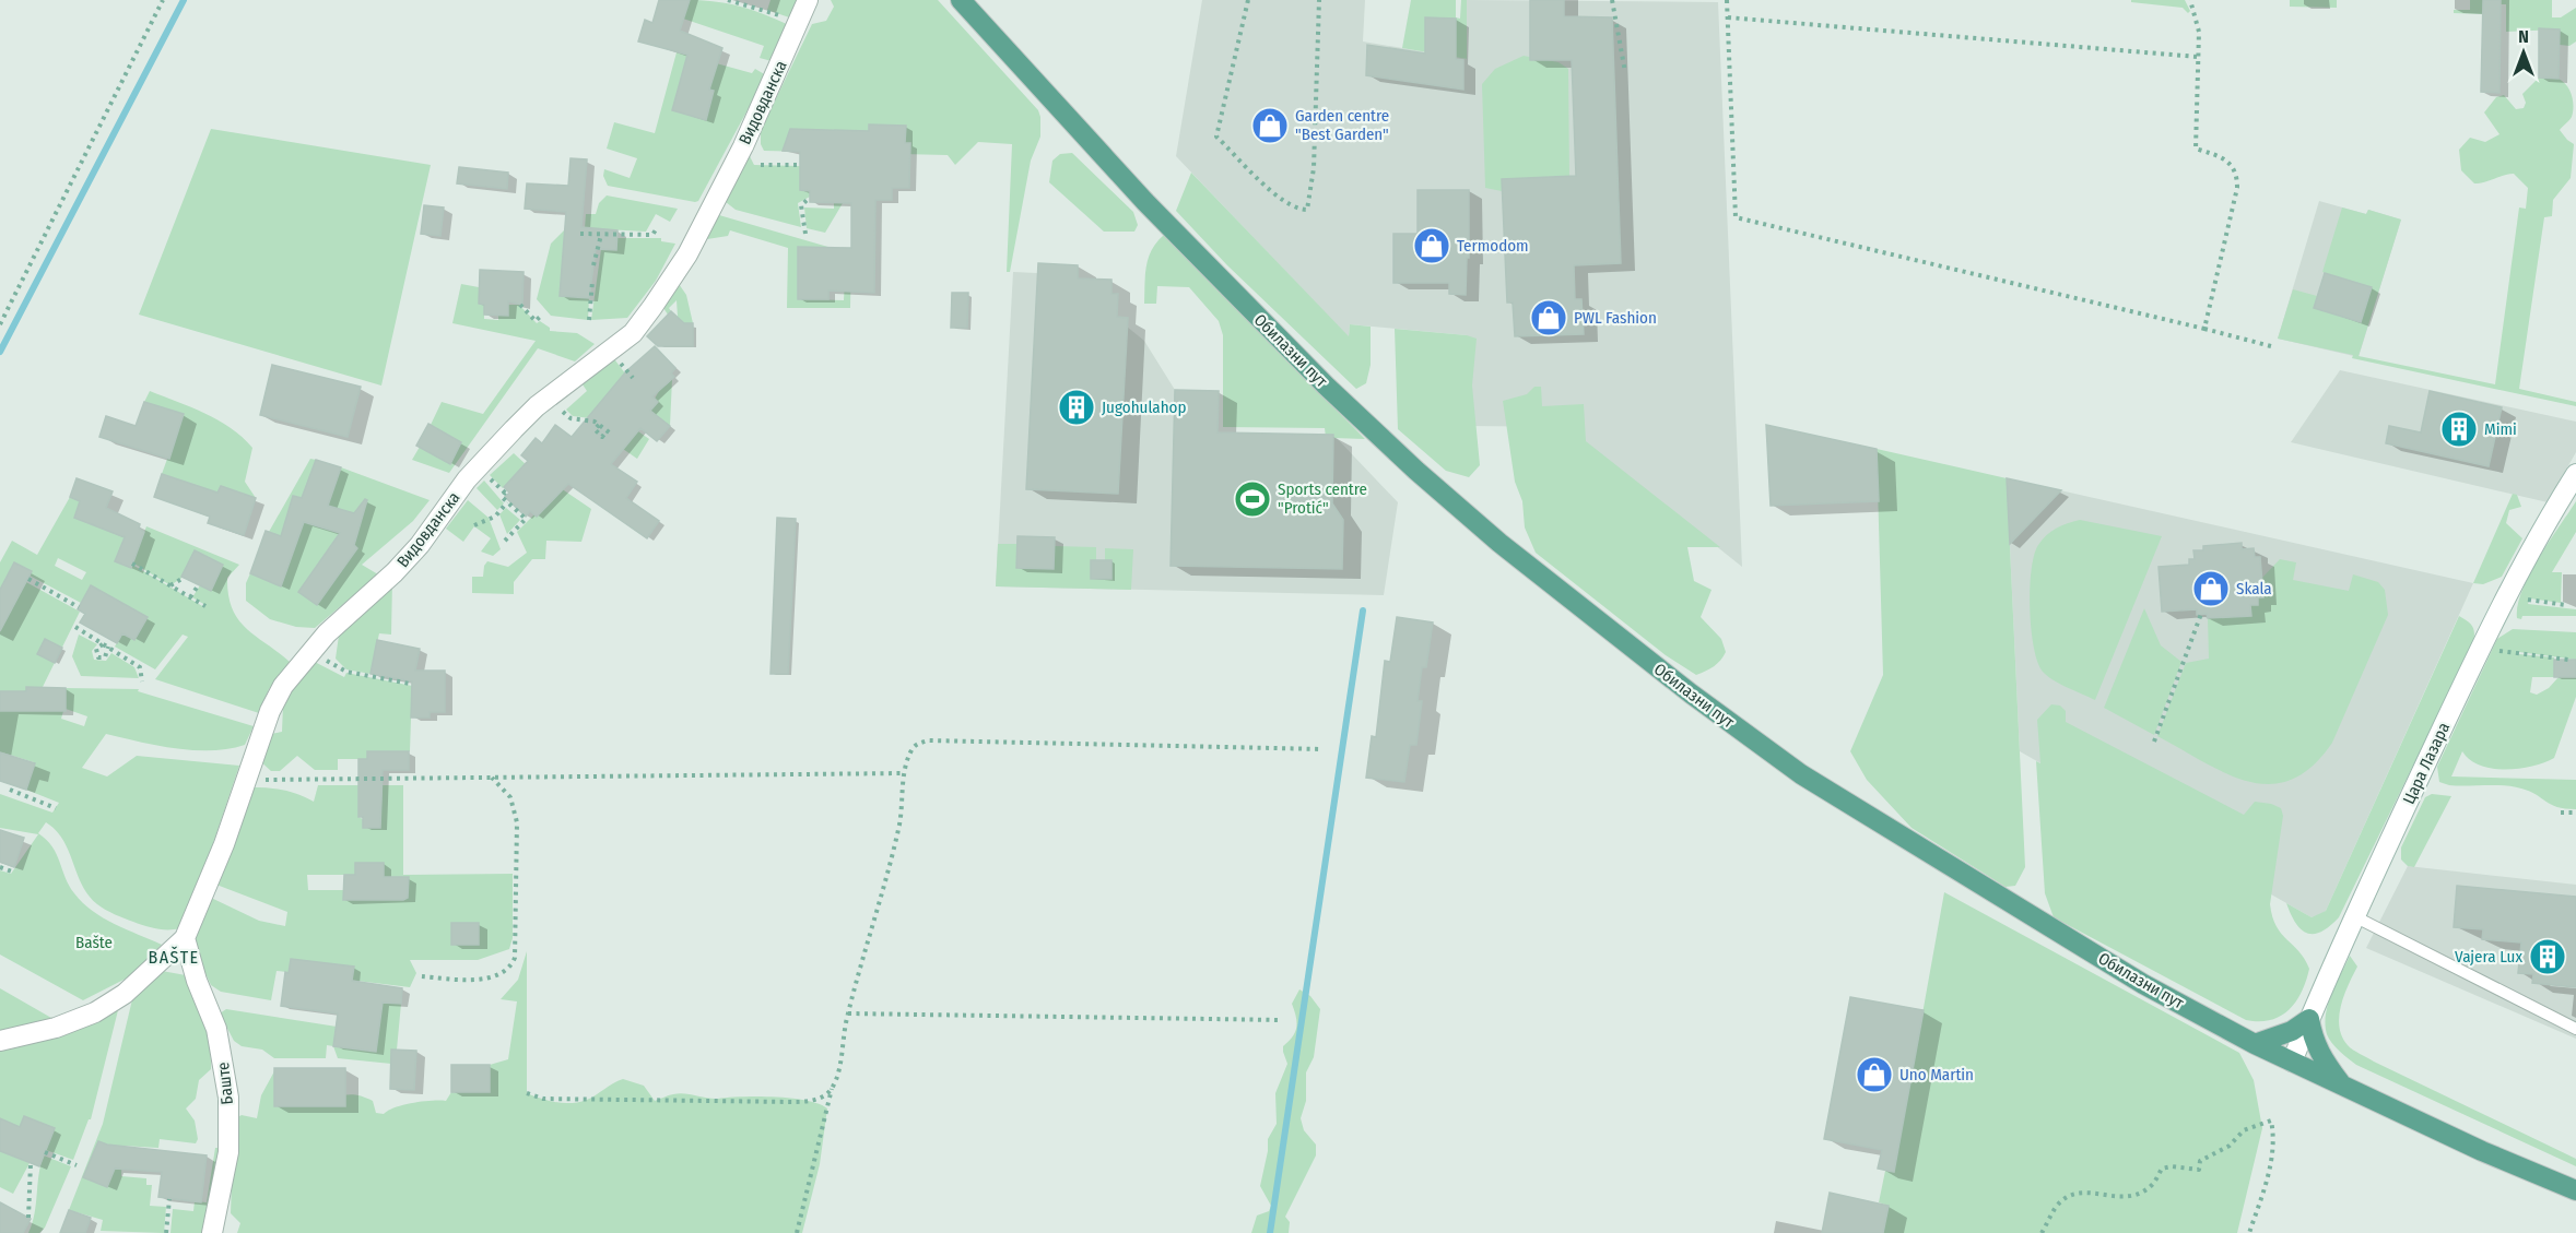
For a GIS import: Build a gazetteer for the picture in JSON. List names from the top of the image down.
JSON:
{
  "streets": {
    "main road": ["Обилазни пут"],
    "street": ["Видовданска", "Цара Лазара", "Баште"]
  },
  "crossings": [
    ["Видовданска", "Баште"],
    ["Обилазни пут", "Цара Лазара"]
  ],
  "districts": ["BAŠTE"],
  "parks": ["Bašte"],
  "places": {
    "shop": [
      "Garden centre \"Best Garden\"",
      "Termodom",
      "PWL Fashion",
      "Skala",
      "Uno Martin"
    ],
    "building": ["Jugohulahop", "Mimi", "Vajera Lux"],
    "sports": ["Sports centre \"Protić\""]
  },
  "north": "top"
}
